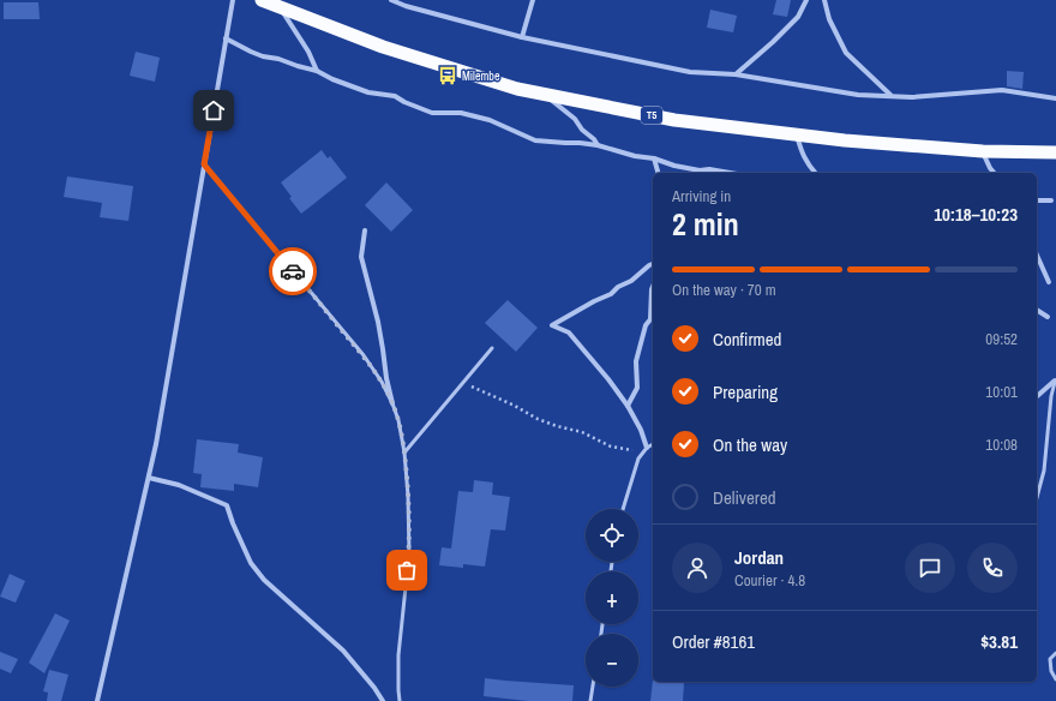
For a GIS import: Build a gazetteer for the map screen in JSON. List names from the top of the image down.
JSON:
{
  "streets": {
    "highway": ["T5"]
  },
  "places": {
    "bus stop": ["Milembe"]
  },
  "page": {
    "heading": ["2 min", "Arriving in", "10:18–10:23"],
    "panel": [
      "Jordan",
      "Courier · 4.8",
      "Order #8161",
      "$3.81"
    ],
    "bar": "On the way · 70 m",
    "list": [
      ["Confirmed", "09:52"],
      ["Preparing", "10:01"],
      ["On the way", "10:08"],
      "Delivered"
    ],
    "map_buttons": ["+", "−"]
  }
}
